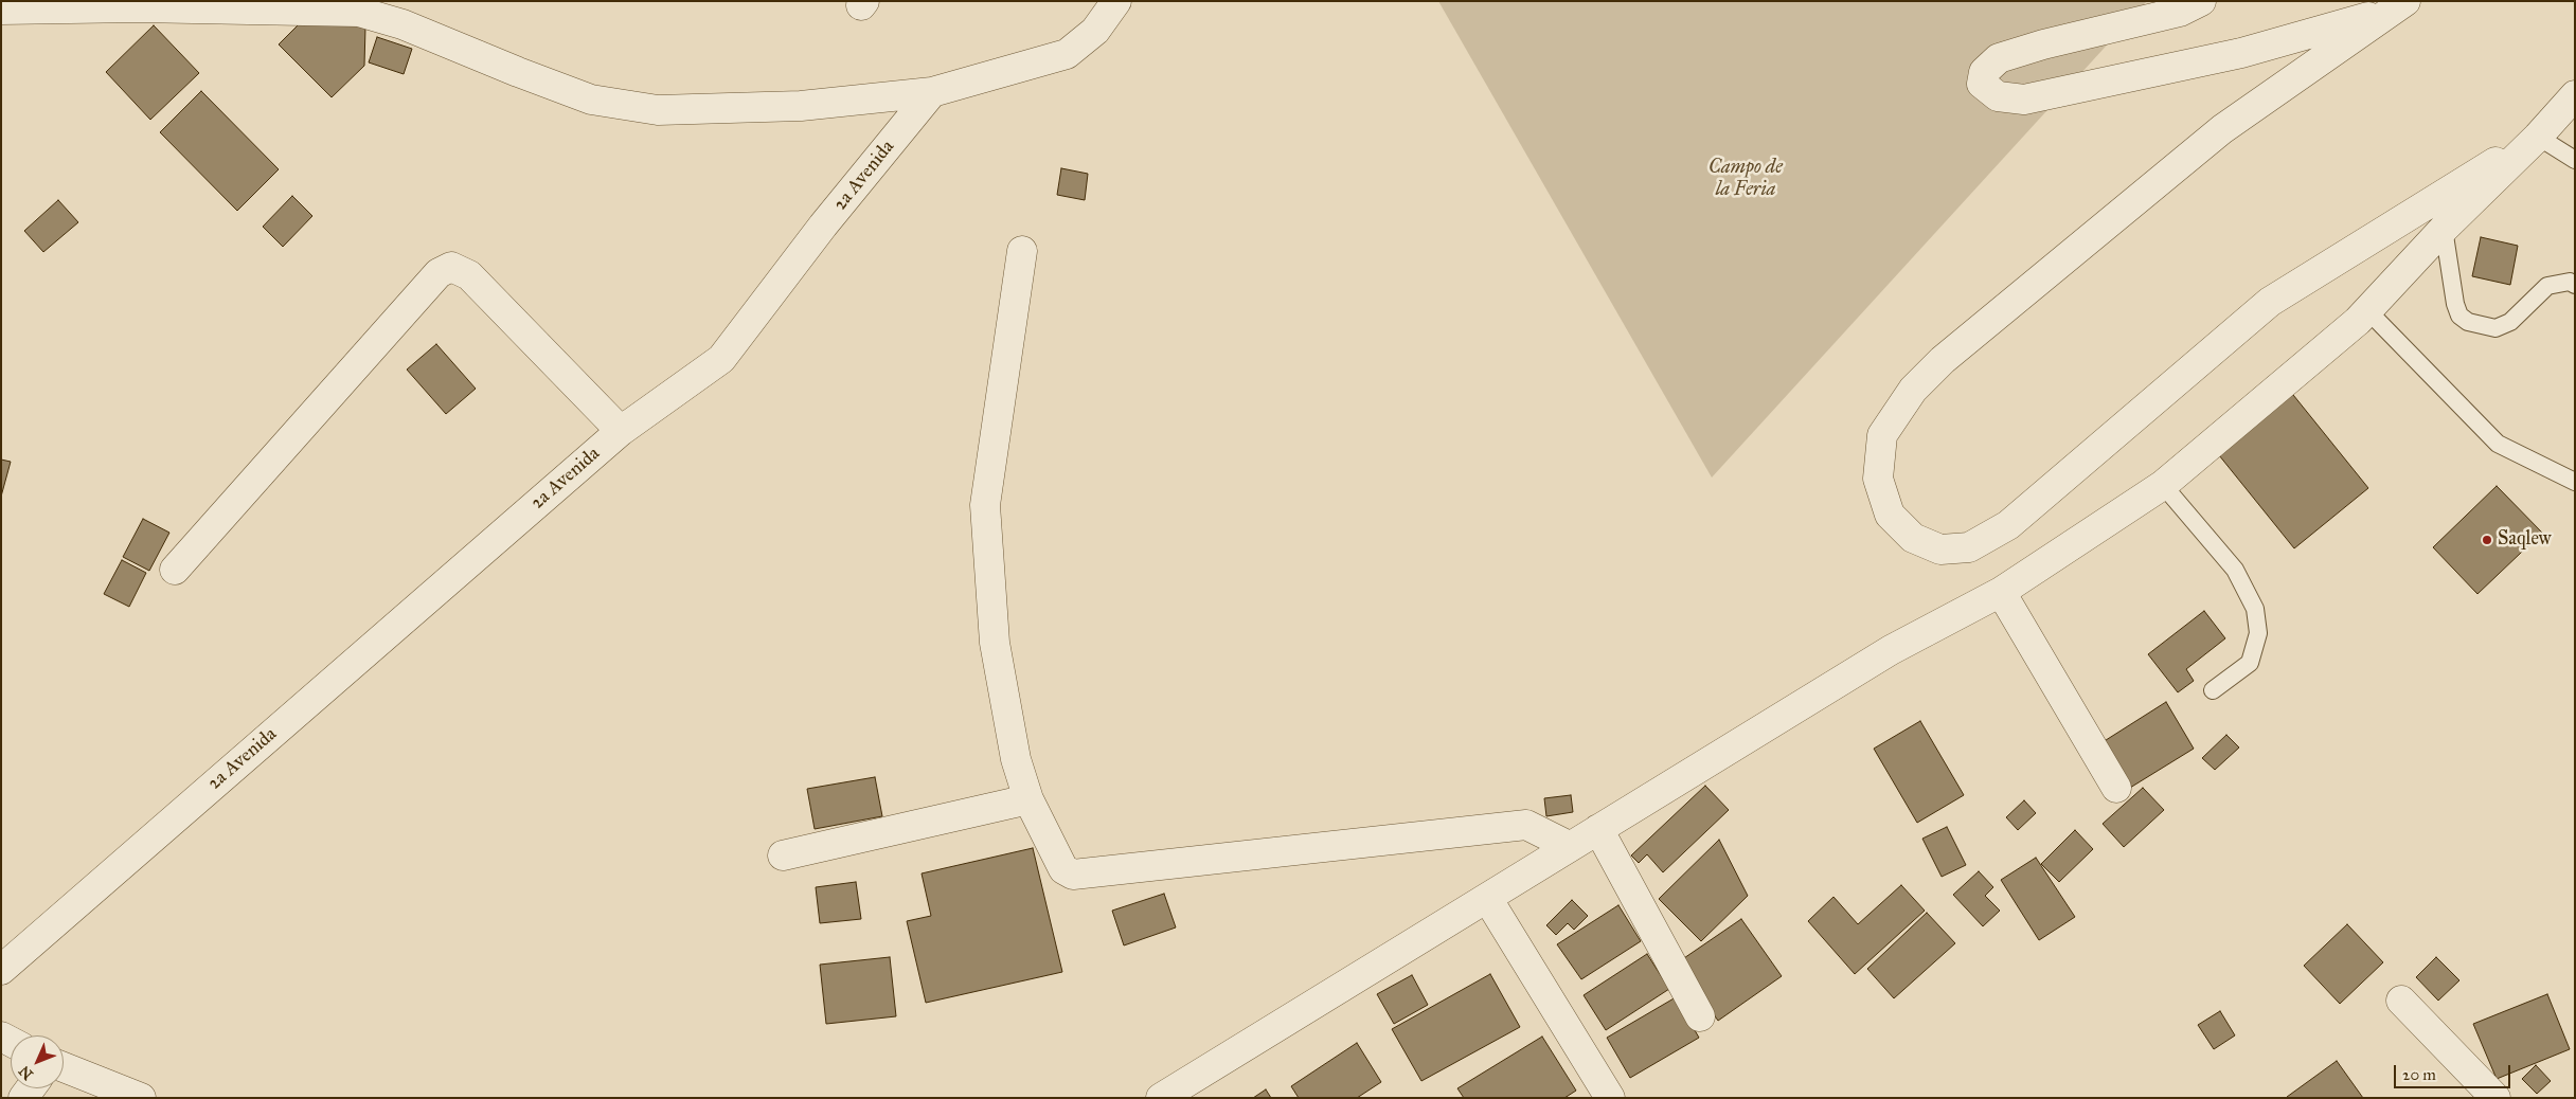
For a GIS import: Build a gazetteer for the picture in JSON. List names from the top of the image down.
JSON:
{
  "streets": {
    "street": ["2a Avenida"]
  },
  "parks": ["Campo de la Feria"],
  "places": ["Saqlew"],
  "scale_bar": "20 m",
  "north": "bottom left"
}
